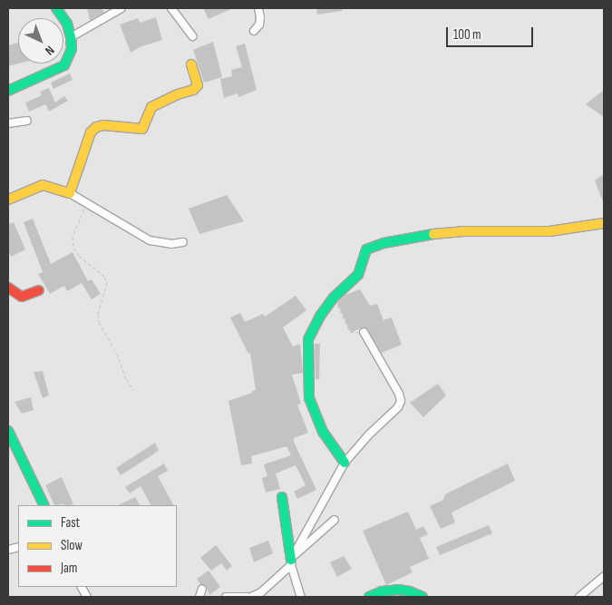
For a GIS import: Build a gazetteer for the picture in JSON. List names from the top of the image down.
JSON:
{
  "legend": ["Fast", "Slow", "Jam"],
  "scale_bar": "100 m",
  "north": "bottom right"
}
